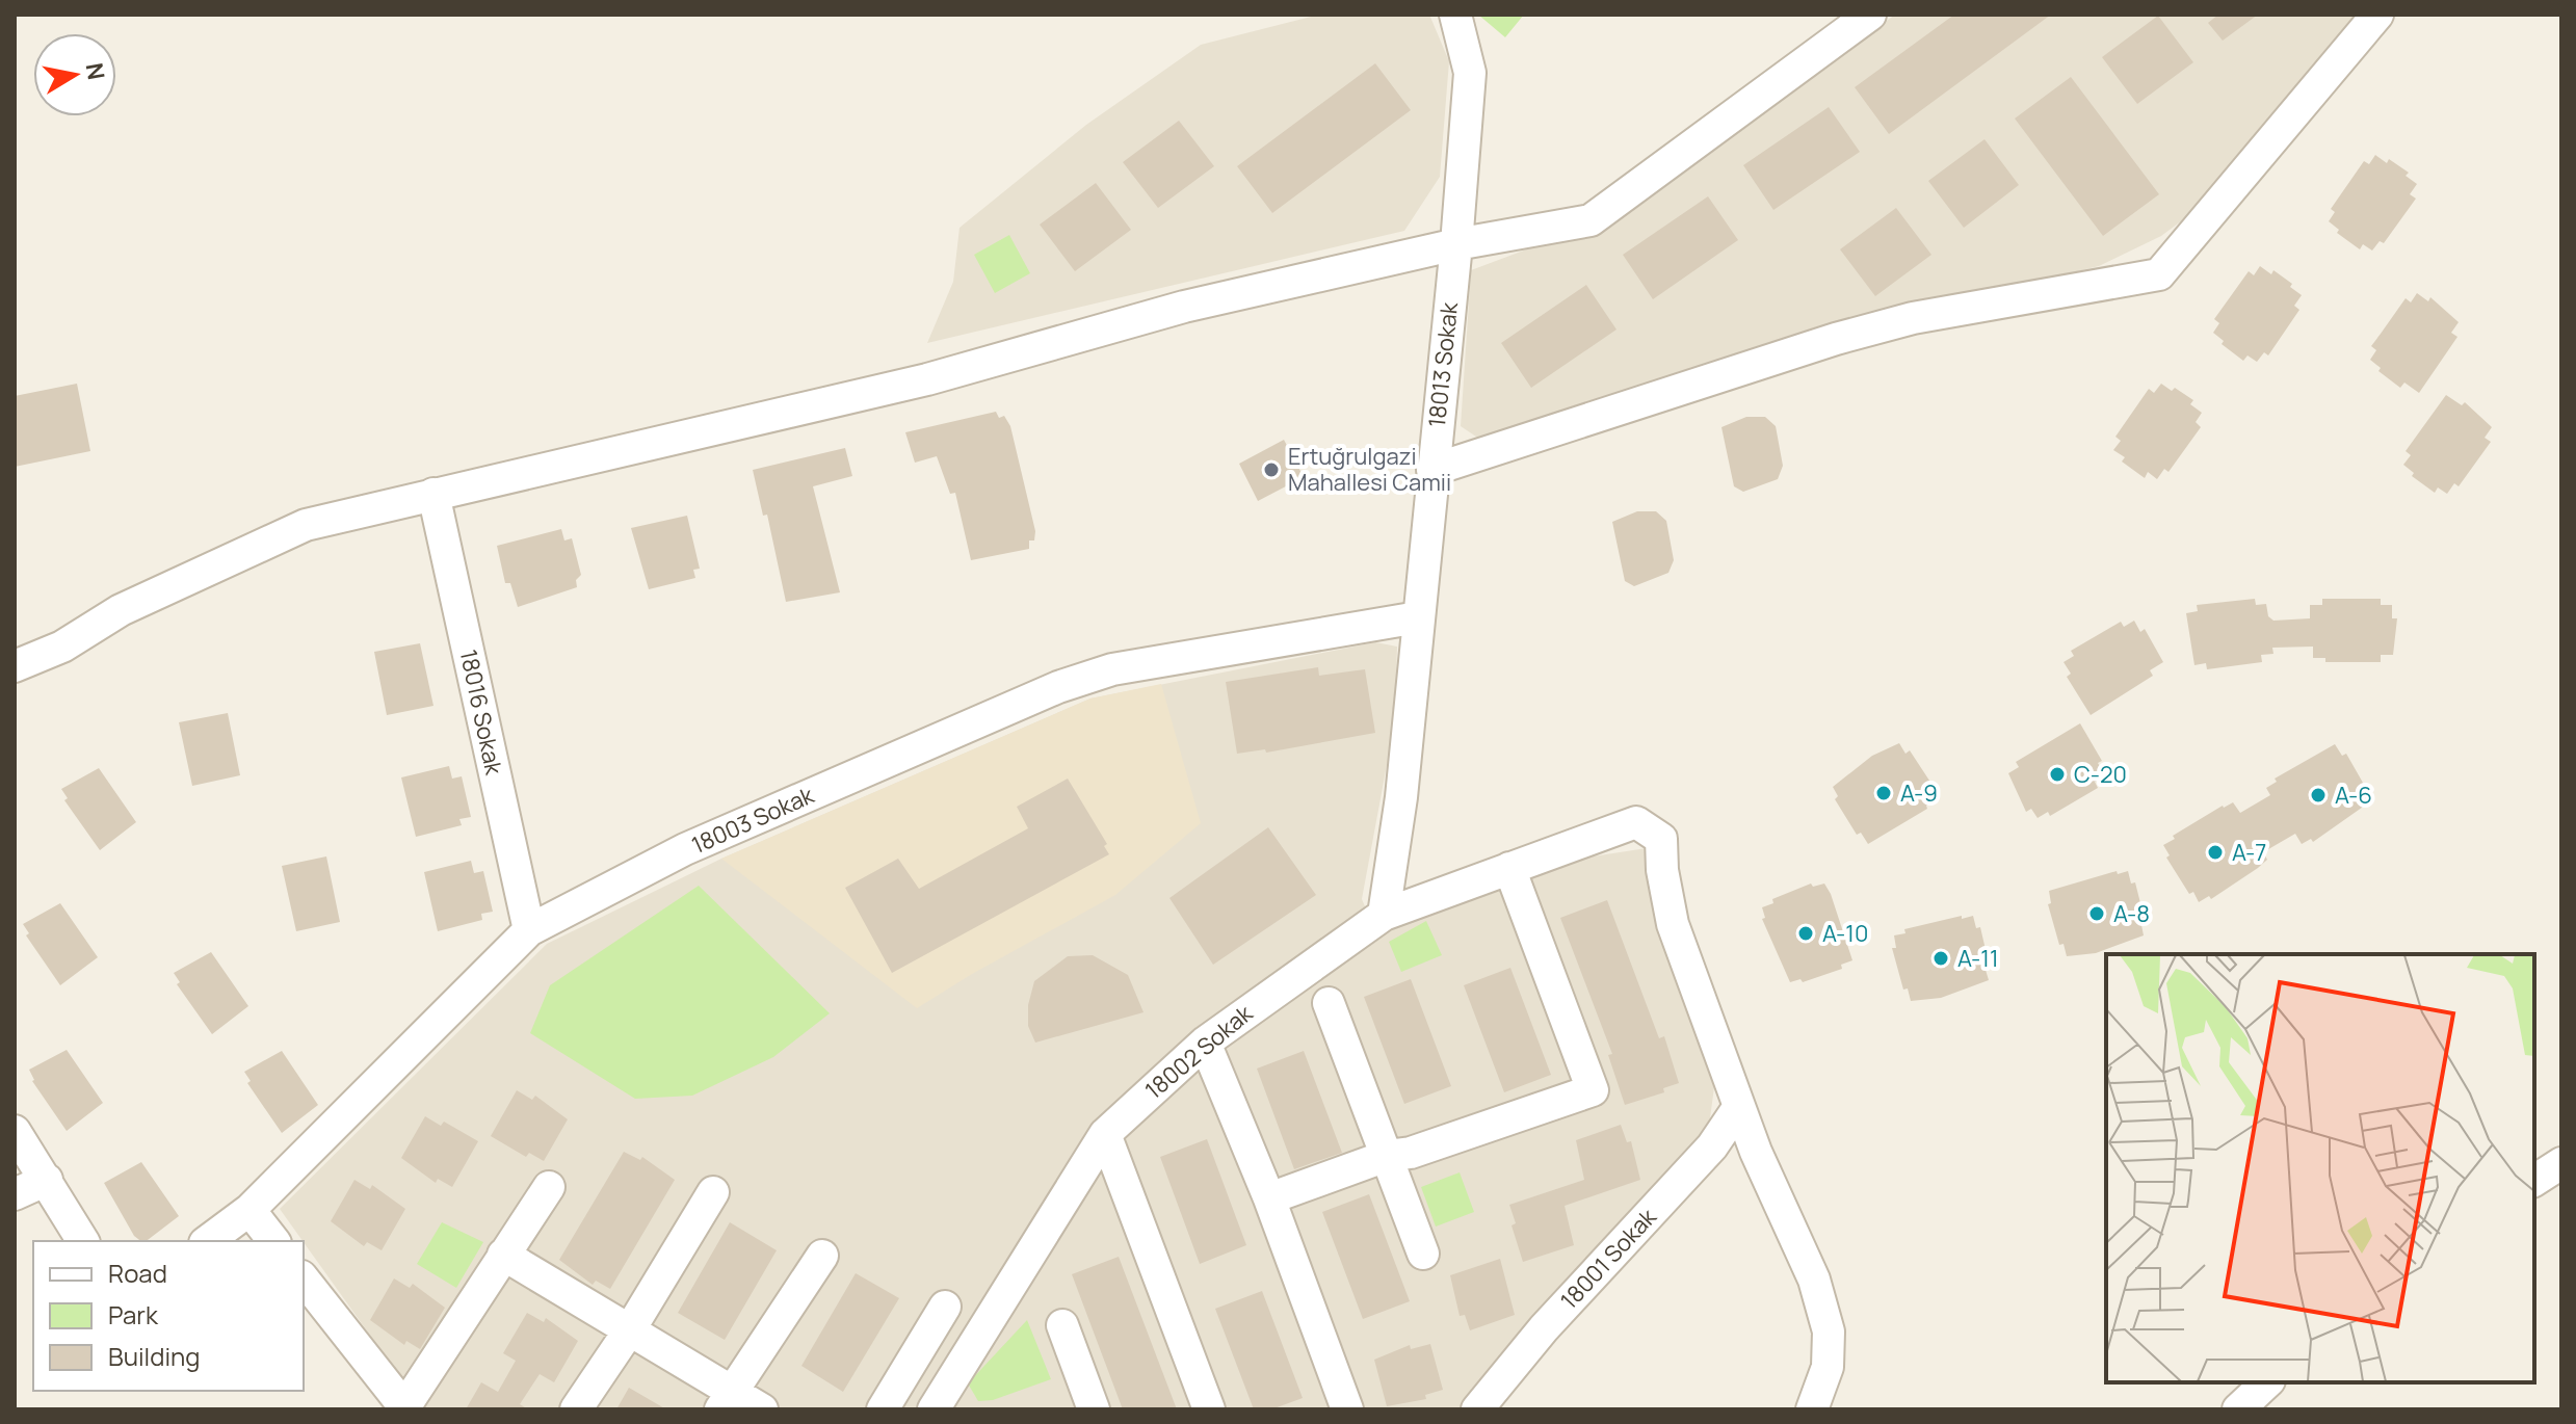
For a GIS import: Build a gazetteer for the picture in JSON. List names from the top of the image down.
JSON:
{
  "streets": {
    "street": [
      "18013 Sokak",
      "18016 Sokak",
      "18003 Sokak",
      "18002 Sokak",
      "18001 Sokak"
    ]
  },
  "crossings": [
    ["18013 Sokak", "18003 Sokak"],
    ["18013 Sokak", "18002 Sokak"],
    ["18016 Sokak", "18003 Sokak"],
    ["18002 Sokak", "18001 Sokak"]
  ],
  "places": [
    "Ertuğrulgazi Mahallesi Camii",
    "C-20",
    "A-9",
    "A-6",
    "A-7",
    "A-8",
    "A-10",
    "A-11"
  ],
  "legend": ["Road", "Park", "Building"],
  "north": "right"
}
